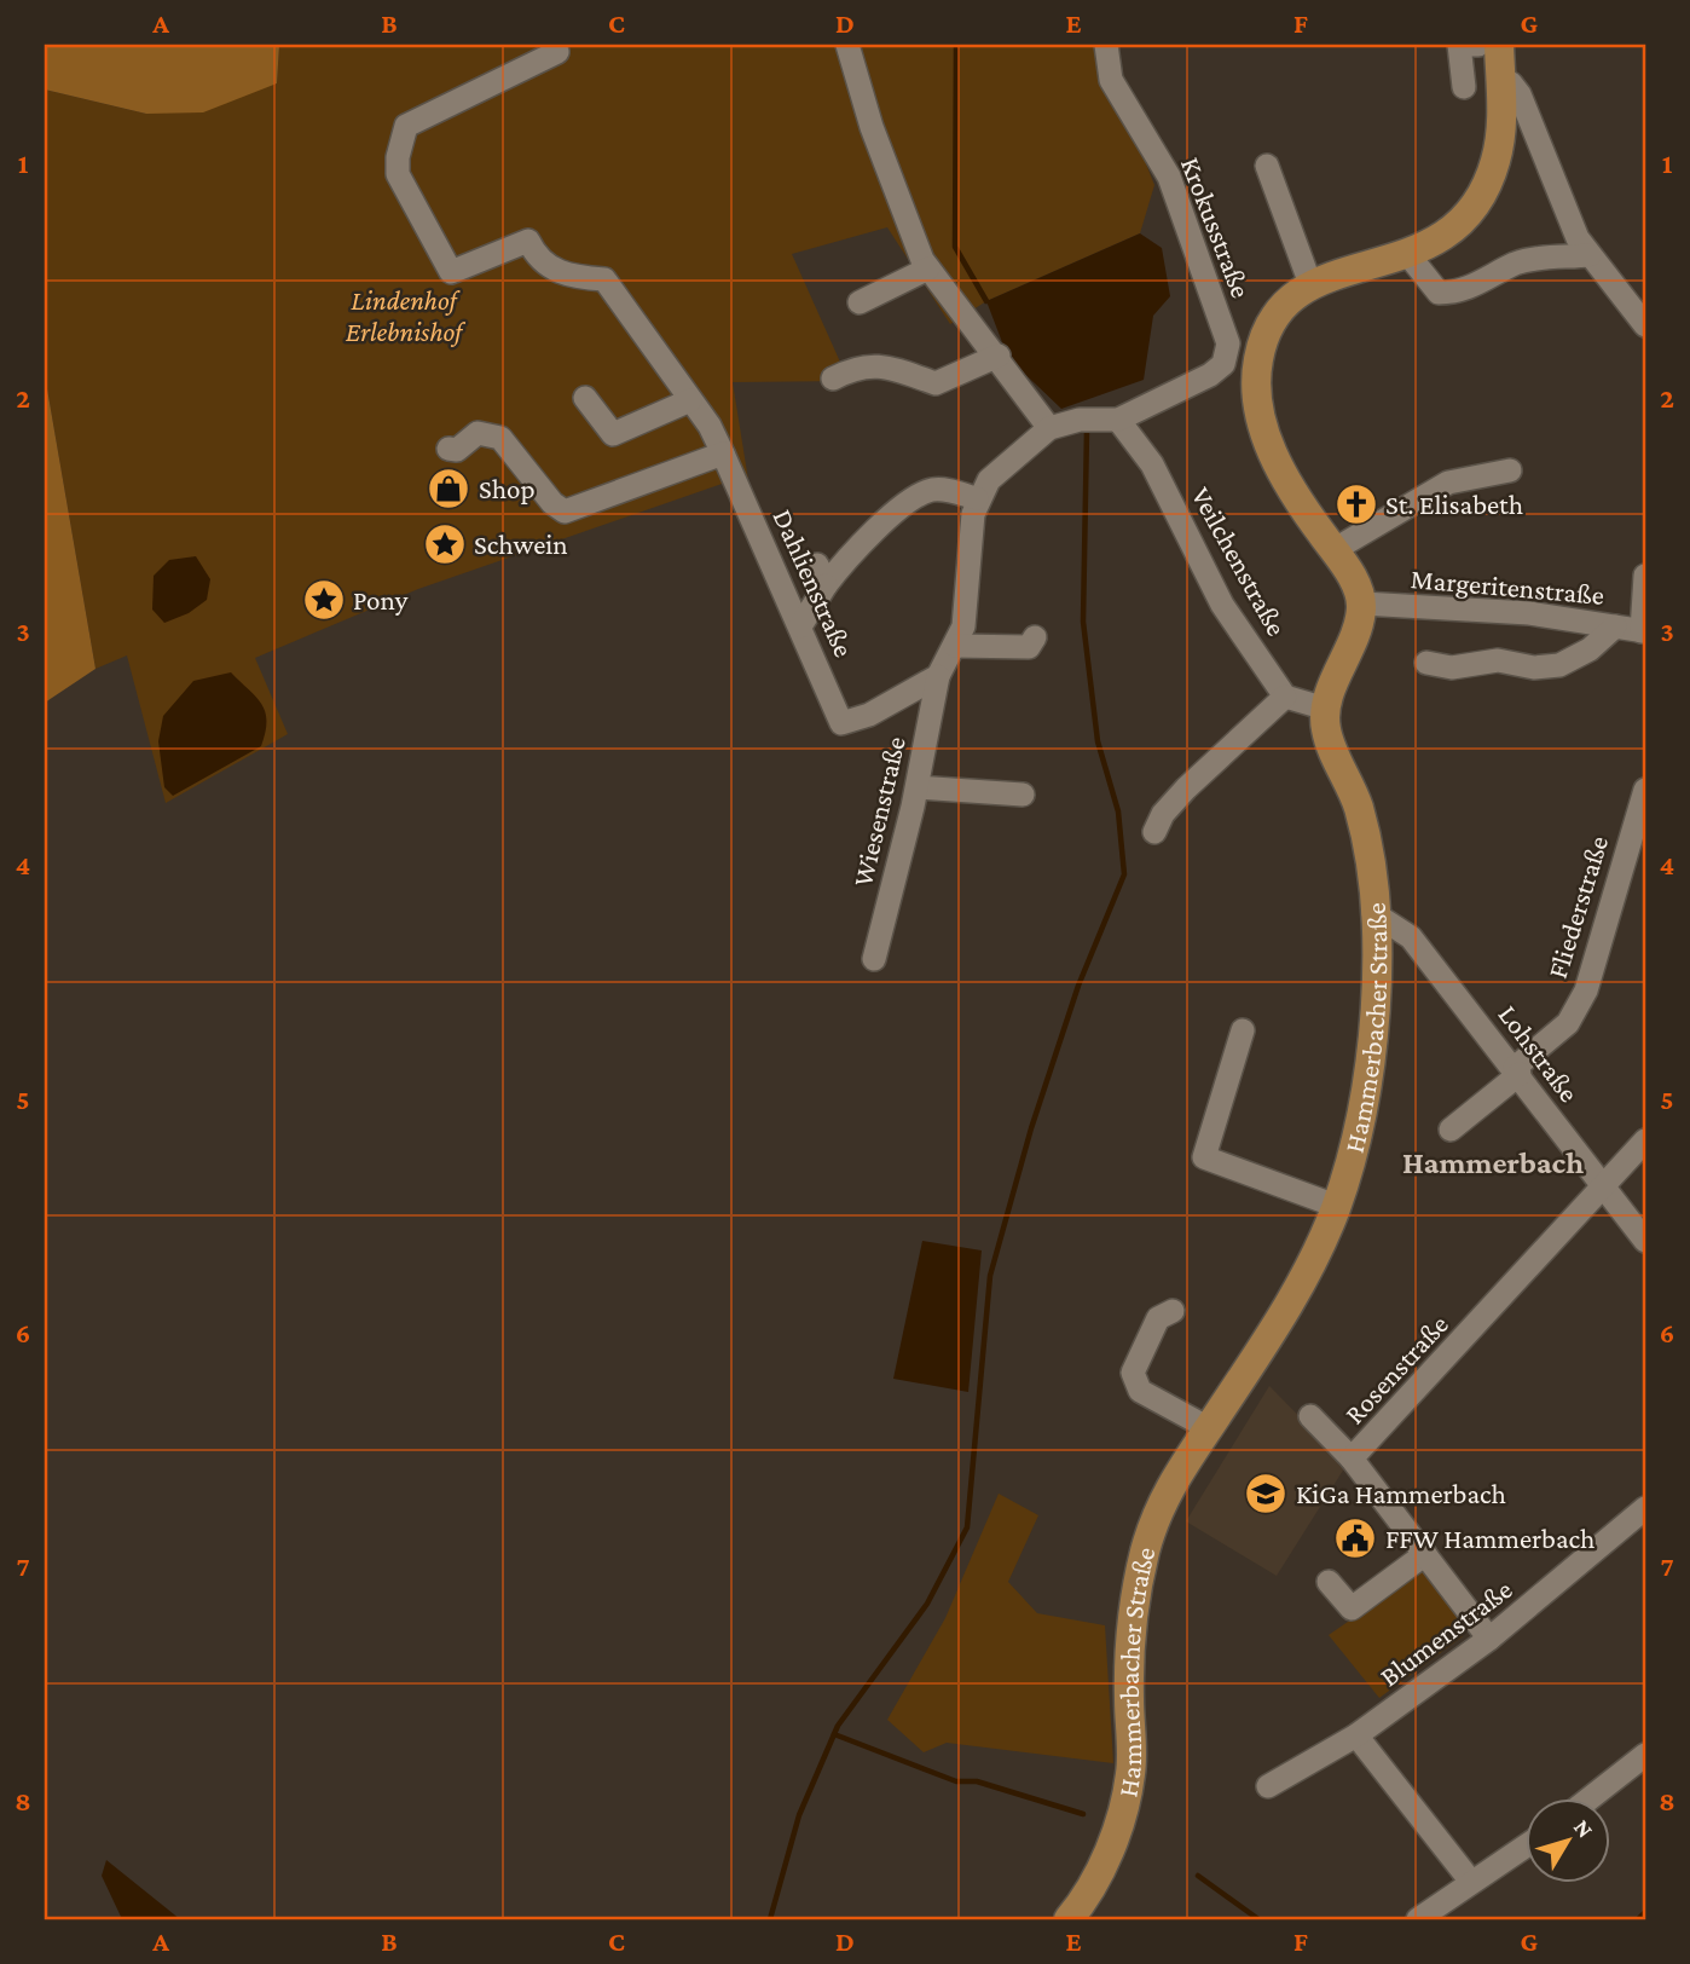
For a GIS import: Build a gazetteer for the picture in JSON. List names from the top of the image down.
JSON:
{
  "streets": {
    "main road": ["Hammerbacher Straße"],
    "street": [
      "Krokusstraße",
      "Veilchenstraße",
      "Dahlienstraße",
      "Margeritenstraße",
      "Wiesenstraße",
      "Fliederstraße",
      "Lohstraße",
      "Rosenstraße",
      "Blumenstraße"
    ]
  },
  "crossings": [
    ["Krokusstraße", "Veilchenstraße"],
    ["Dahlienstraße", "Wiesenstraße"],
    ["Fliederstraße", "Lohstraße"],
    ["Hammerbacher Straße", "Lohstraße"],
    ["Lohstraße", "Rosenstraße"],
    ["Rosenstraße", "Blumenstraße"]
  ],
  "districts": ["Hammerbach"],
  "parks": ["Lindenhof Erlebnishof"],
  "places": {
    "shop": ["Shop"],
    "church": ["St. Elisabeth"],
    "place": ["Schwein", "Pony"],
    "school or university": ["KiGa Hammerbach"],
    "public building": ["FFW Hammerbach"]
  },
  "north": "top right",
  "grid": {
    "columns": [
      "A",
      "B",
      "C",
      "D",
      "E",
      "F",
      "G"
    ],
    "rows": [
      "1",
      "2",
      "3",
      "4",
      "5",
      "6",
      "7",
      "8"
    ]
  }
}
